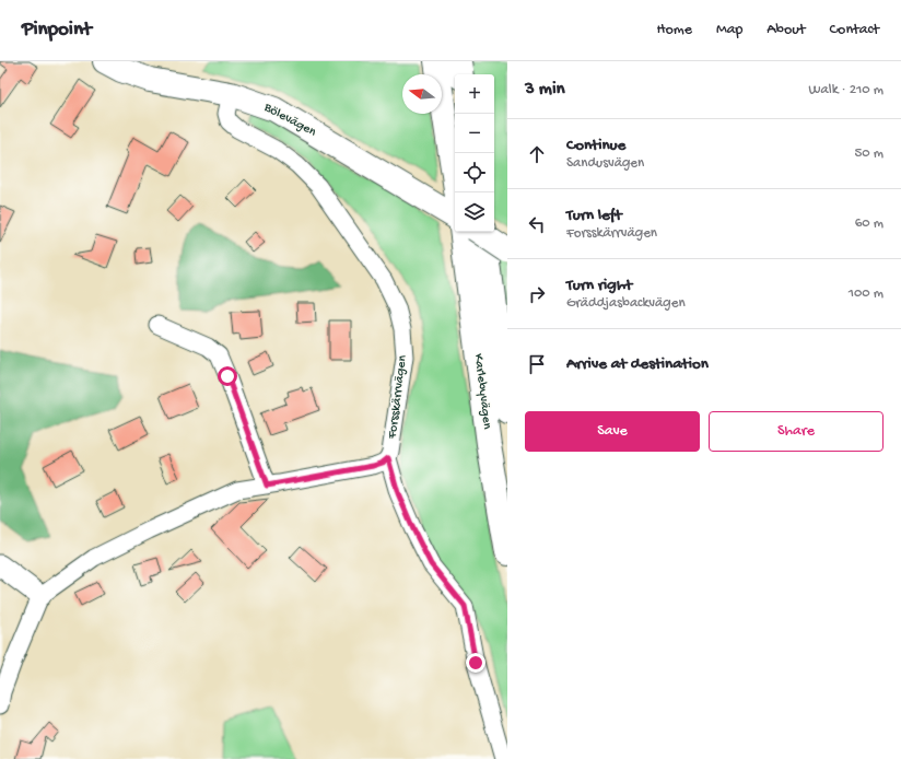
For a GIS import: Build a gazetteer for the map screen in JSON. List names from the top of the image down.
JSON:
{
  "streets": {
    "main road": ["Bölevägen", "Karlebyvägen"],
    "street": ["Forsskärrvägen"]
  },
  "crossings": [
    ["Bölevägen", "Forsskärrvägen"]
  ],
  "north": "left",
  "page": {
    "header": "Pinpoint",
    "nav": [
      "Home",
      "Map",
      "About",
      "Contact"
    ],
    "heading": ["3 min", "Walk · 210 m"],
    "map_buttons": ["+", "−"],
    "list": [
      ["Continue", "Sandusvägen", "50 m"],
      ["Turn left", "Forsskärrvägen", "60 m"],
      ["Turn right", "Gräddjasbackvägen", "100 m"],
      "Arrive at destination"
    ],
    "buttons": ["Save", "Share"]
  }
}
